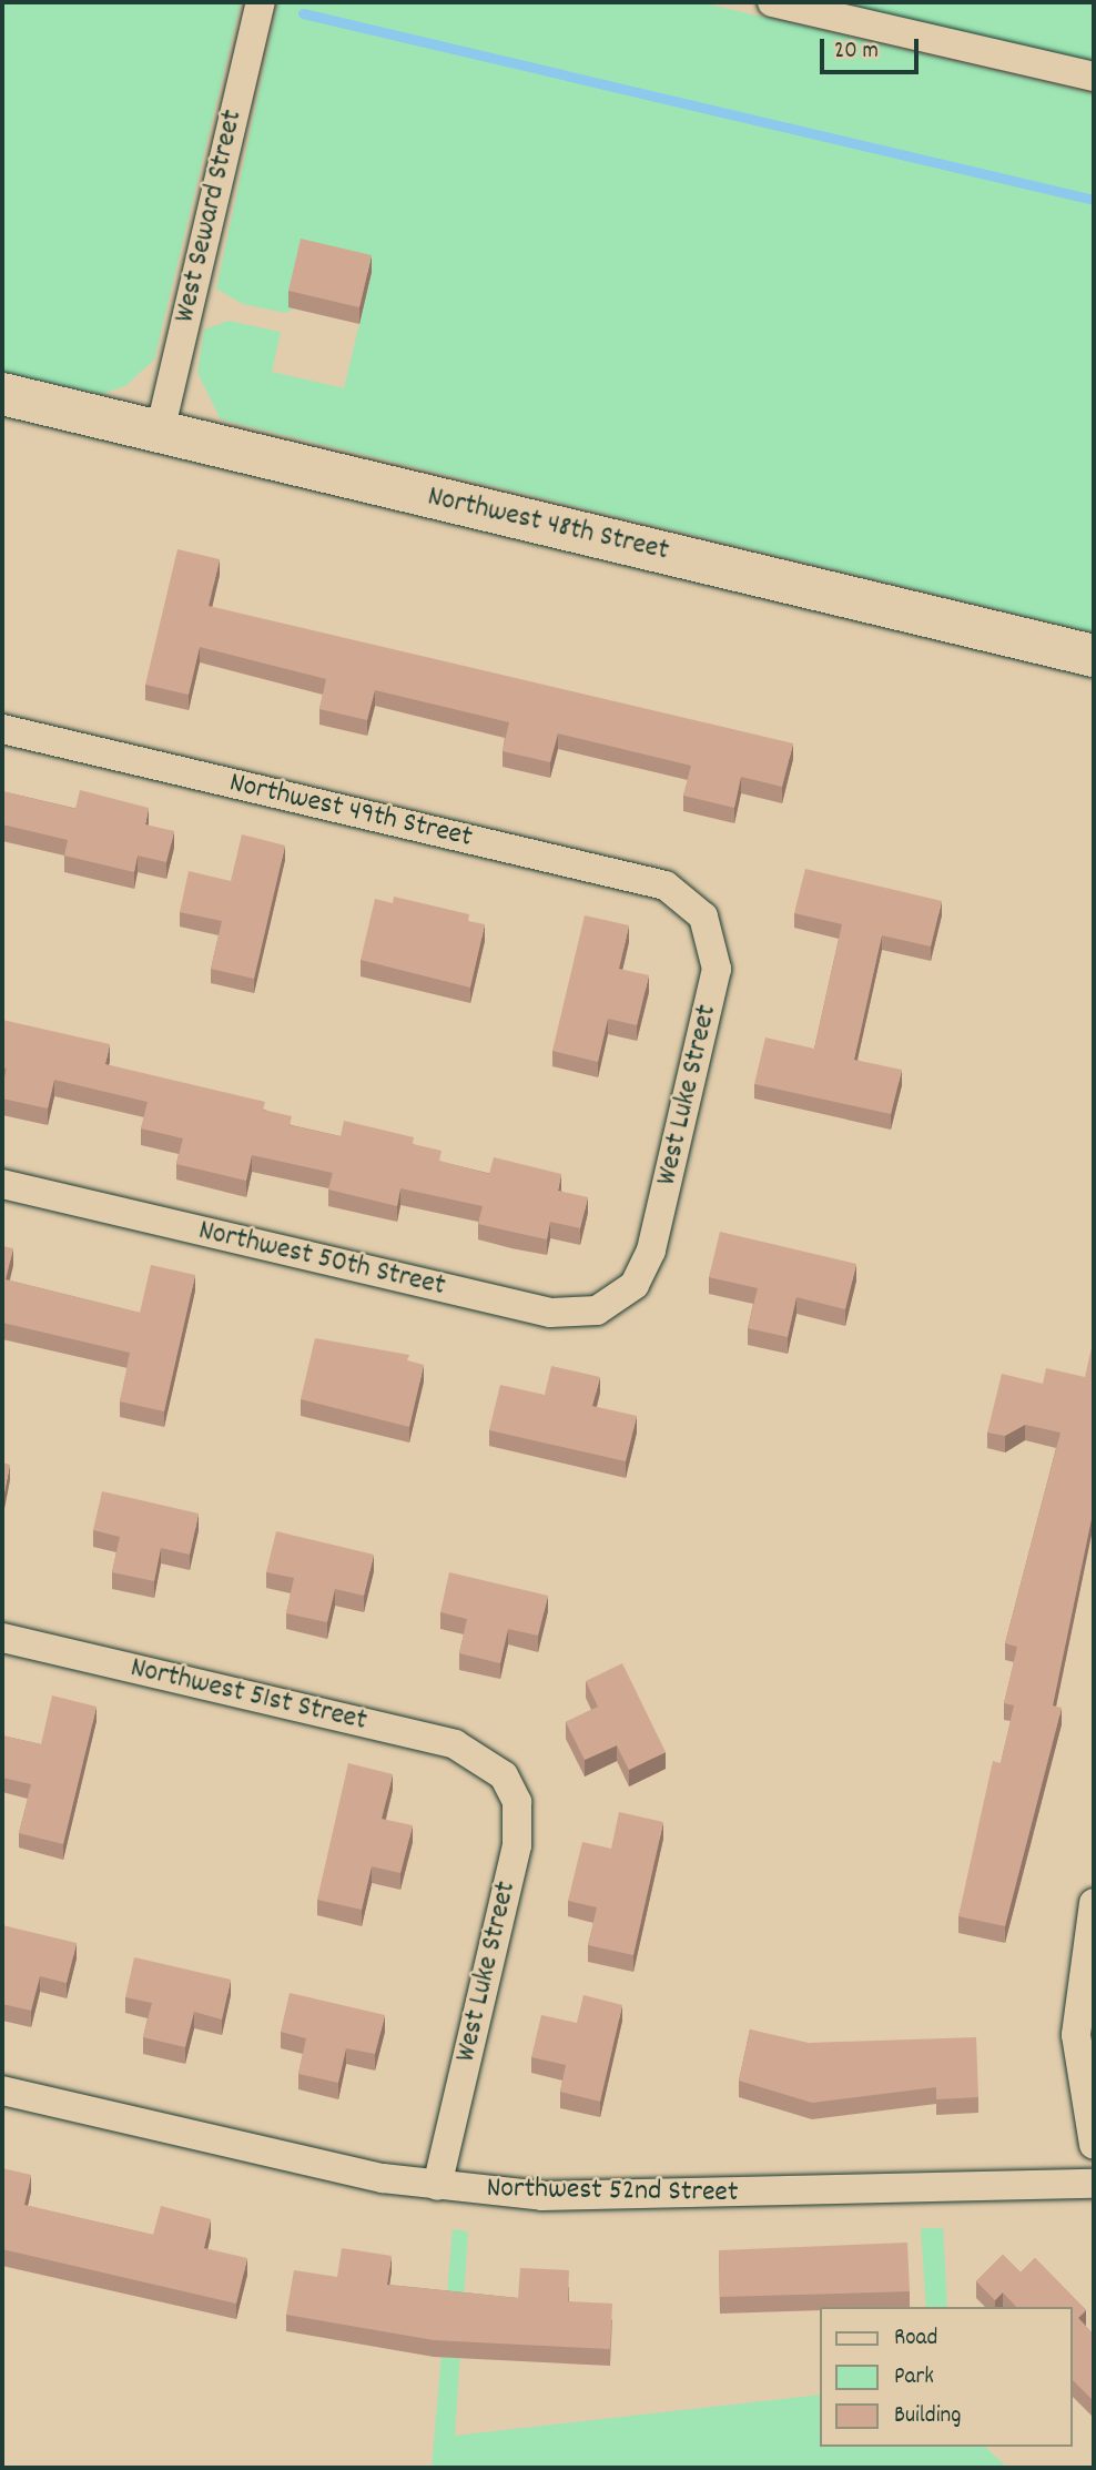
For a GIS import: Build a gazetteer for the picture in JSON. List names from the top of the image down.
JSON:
{
  "streets": {
    "main road": ["Northwest 48th Street"],
    "street": [
      "West Seward Street",
      "Northwest 49th Street",
      "West Luke Street",
      "Northwest 50th Street",
      "Northwest 51st Street",
      "Northwest 52nd Street"
    ]
  },
  "crossings": [
    ["West Seward Street", "Northwest 48th Street"],
    ["Northwest 49th Street", "West Luke Street"],
    ["West Luke Street", "Northwest 50th Street"],
    ["West Luke Street", "Northwest 51st Street"],
    ["West Luke Street", "Northwest 52nd Street"]
  ],
  "legend": ["Road", "Park", "Building"],
  "scale_bar": "20 m"
}
